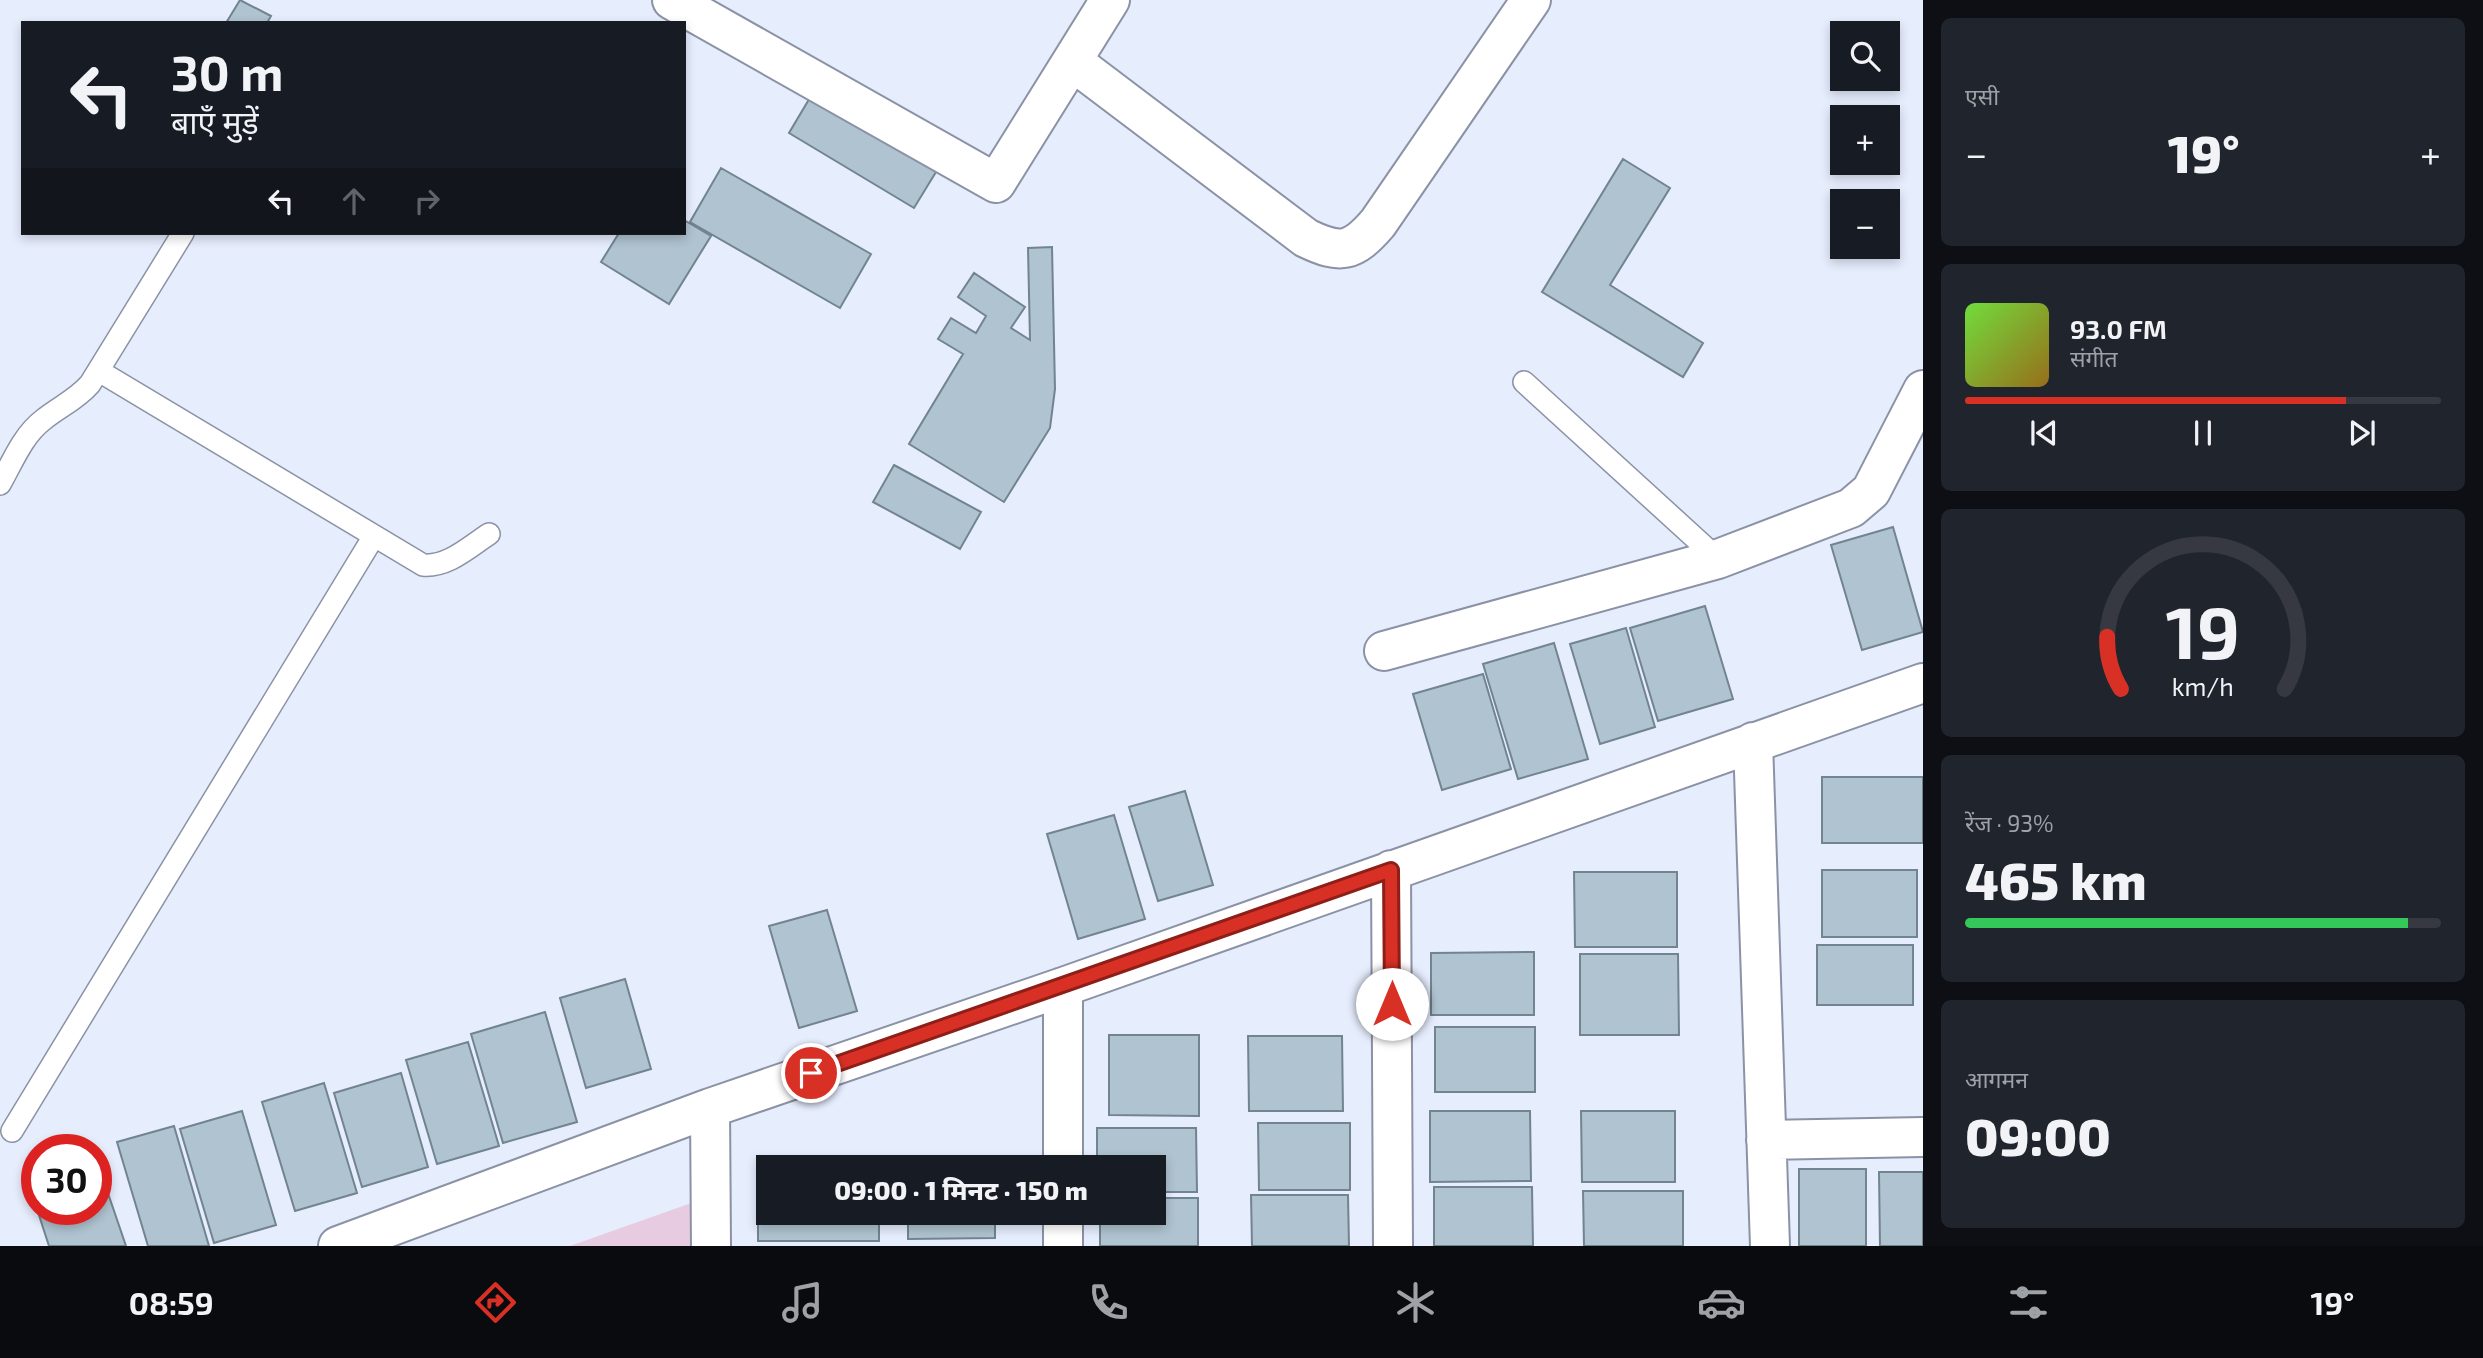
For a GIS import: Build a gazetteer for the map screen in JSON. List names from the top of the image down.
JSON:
{
  "page": {
    "tile": [
      "एसी",
      ["रेंज · 93%", "465 km"],
      ["आगमन", "09:00"]
    ],
    "map_buttons": ["+", "−"],
    "turn": ["30 m", "बाएँ मुड़ें"],
    "heat": ["−", "19°", "+"],
    "song": ["93.0 FM", "संगीत"],
    "limit": "30",
    "trip": "09:00 · 1 मिनट · 150 m",
    "tabs": ["08:59", "19°"],
    "gauge": ["19", "km/h"]
  }
}
